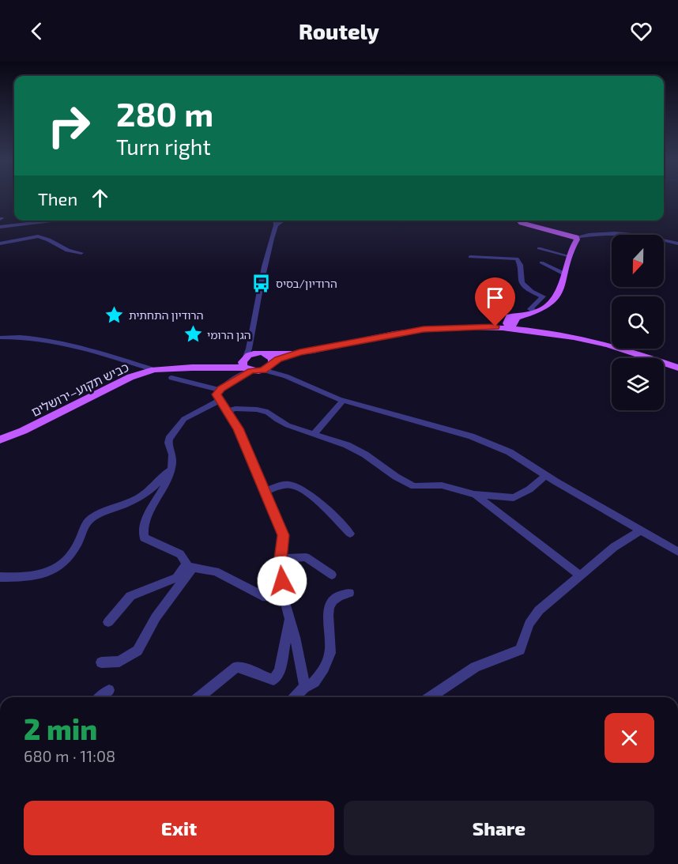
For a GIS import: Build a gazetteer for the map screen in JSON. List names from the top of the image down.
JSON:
{
  "streets": {
    "main road": ["כביש תקוע–ירושלים"]
  },
  "places": {
    "bus stop": ["הרודיון/בסיס"],
    "place": ["הרודיון התחתית", "הגן הרומי"]
  },
  "north": "bottom",
  "page": {
    "header": "Routely",
    "turn": ["280 m", "Turn right"],
    "then": "Then",
    "heading": ["2 min", "680 m · 11:08"],
    "buttons": ["Exit", "Share"]
  }
}
